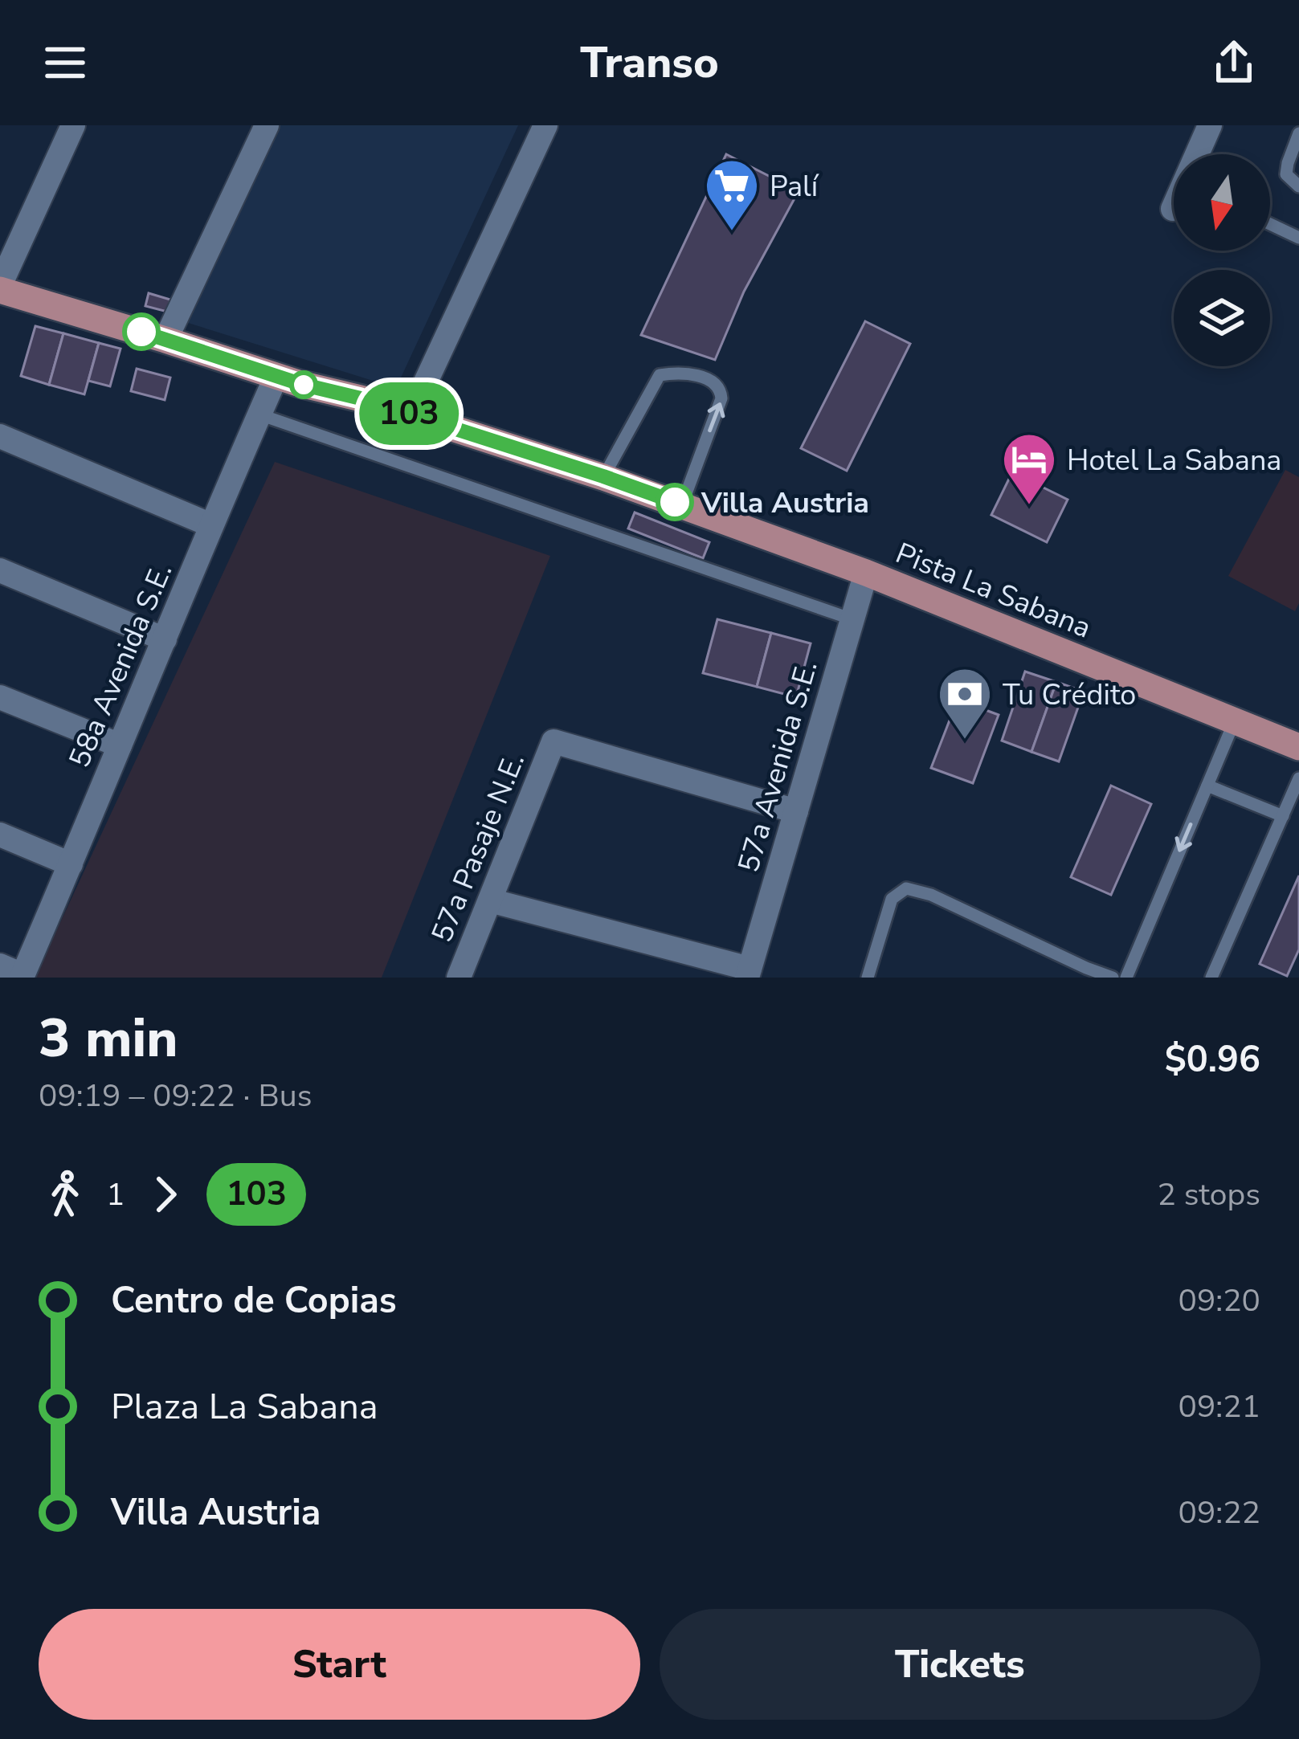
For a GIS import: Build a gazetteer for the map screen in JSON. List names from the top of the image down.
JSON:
{
  "streets": {
    "main road": ["Pista La Sabana"],
    "street": ["58a Avenida S.E.", "57a Avenida S.E.", "57a Pasaje N.E."]
  },
  "crossings": [
    ["Pista La Sabana", "58a Avenida S.E."],
    ["Pista La Sabana", "57a Avenida S.E."],
    ["57a Avenida S.E.", "57a Pasaje N.E."]
  ],
  "places": {
    "supermarket": ["Palí"],
    "other": ["Villa Austria"],
    "hotel": ["Hotel La Sabana"],
    "bank": ["Tu Crédito"]
  },
  "lines": ["bus line 103"],
  "north": "bottom",
  "page": {
    "header": "Transo",
    "on_map": "103",
    "heading": ["3 min", "09:19 – 09:22 · Bus", "$0.96"],
    "legs": ["1", "103", "2 stops"],
    "list": [
      {
        "name": "Centro de Copias",
        "value": "09:20"
      },
      {
        "name": "Plaza La Sabana",
        "value": "09:21"
      },
      {
        "name": "Villa Austria",
        "value": "09:22"
      }
    ],
    "buttons": ["Start", "Tickets"]
  }
}
